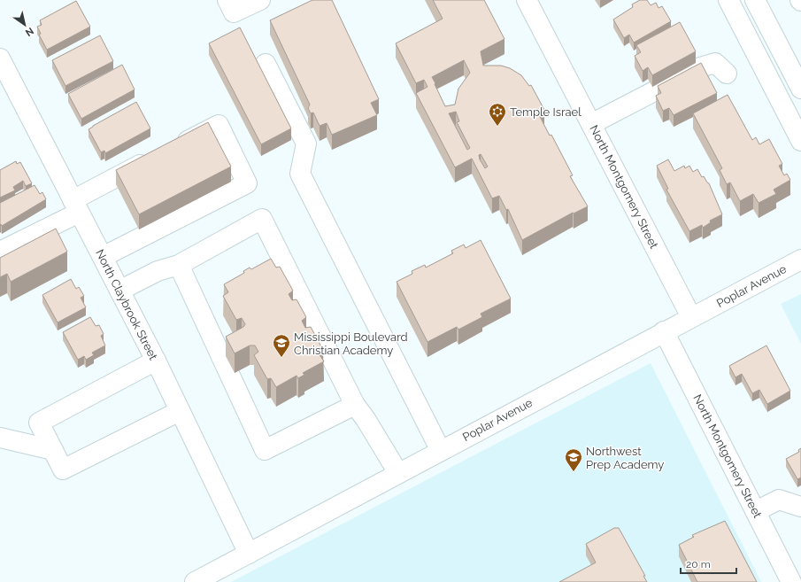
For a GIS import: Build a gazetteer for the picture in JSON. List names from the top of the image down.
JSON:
{
  "streets": {
    "street": ["North Montgomery Street", "Poplar Avenue", "North Claybrook Street"]
  },
  "crossings": [
    ["North Montgomery Street", "Poplar Avenue"],
    ["Poplar Avenue", "North Claybrook Street"]
  ],
  "places": {
    "synagogue": ["Temple Israel"],
    "school or university": ["Mississippi Boulevard Christian Academy", "Northwest Prep Academy"]
  },
  "scale_bar": "20 m",
  "north": "bottom right"
}
